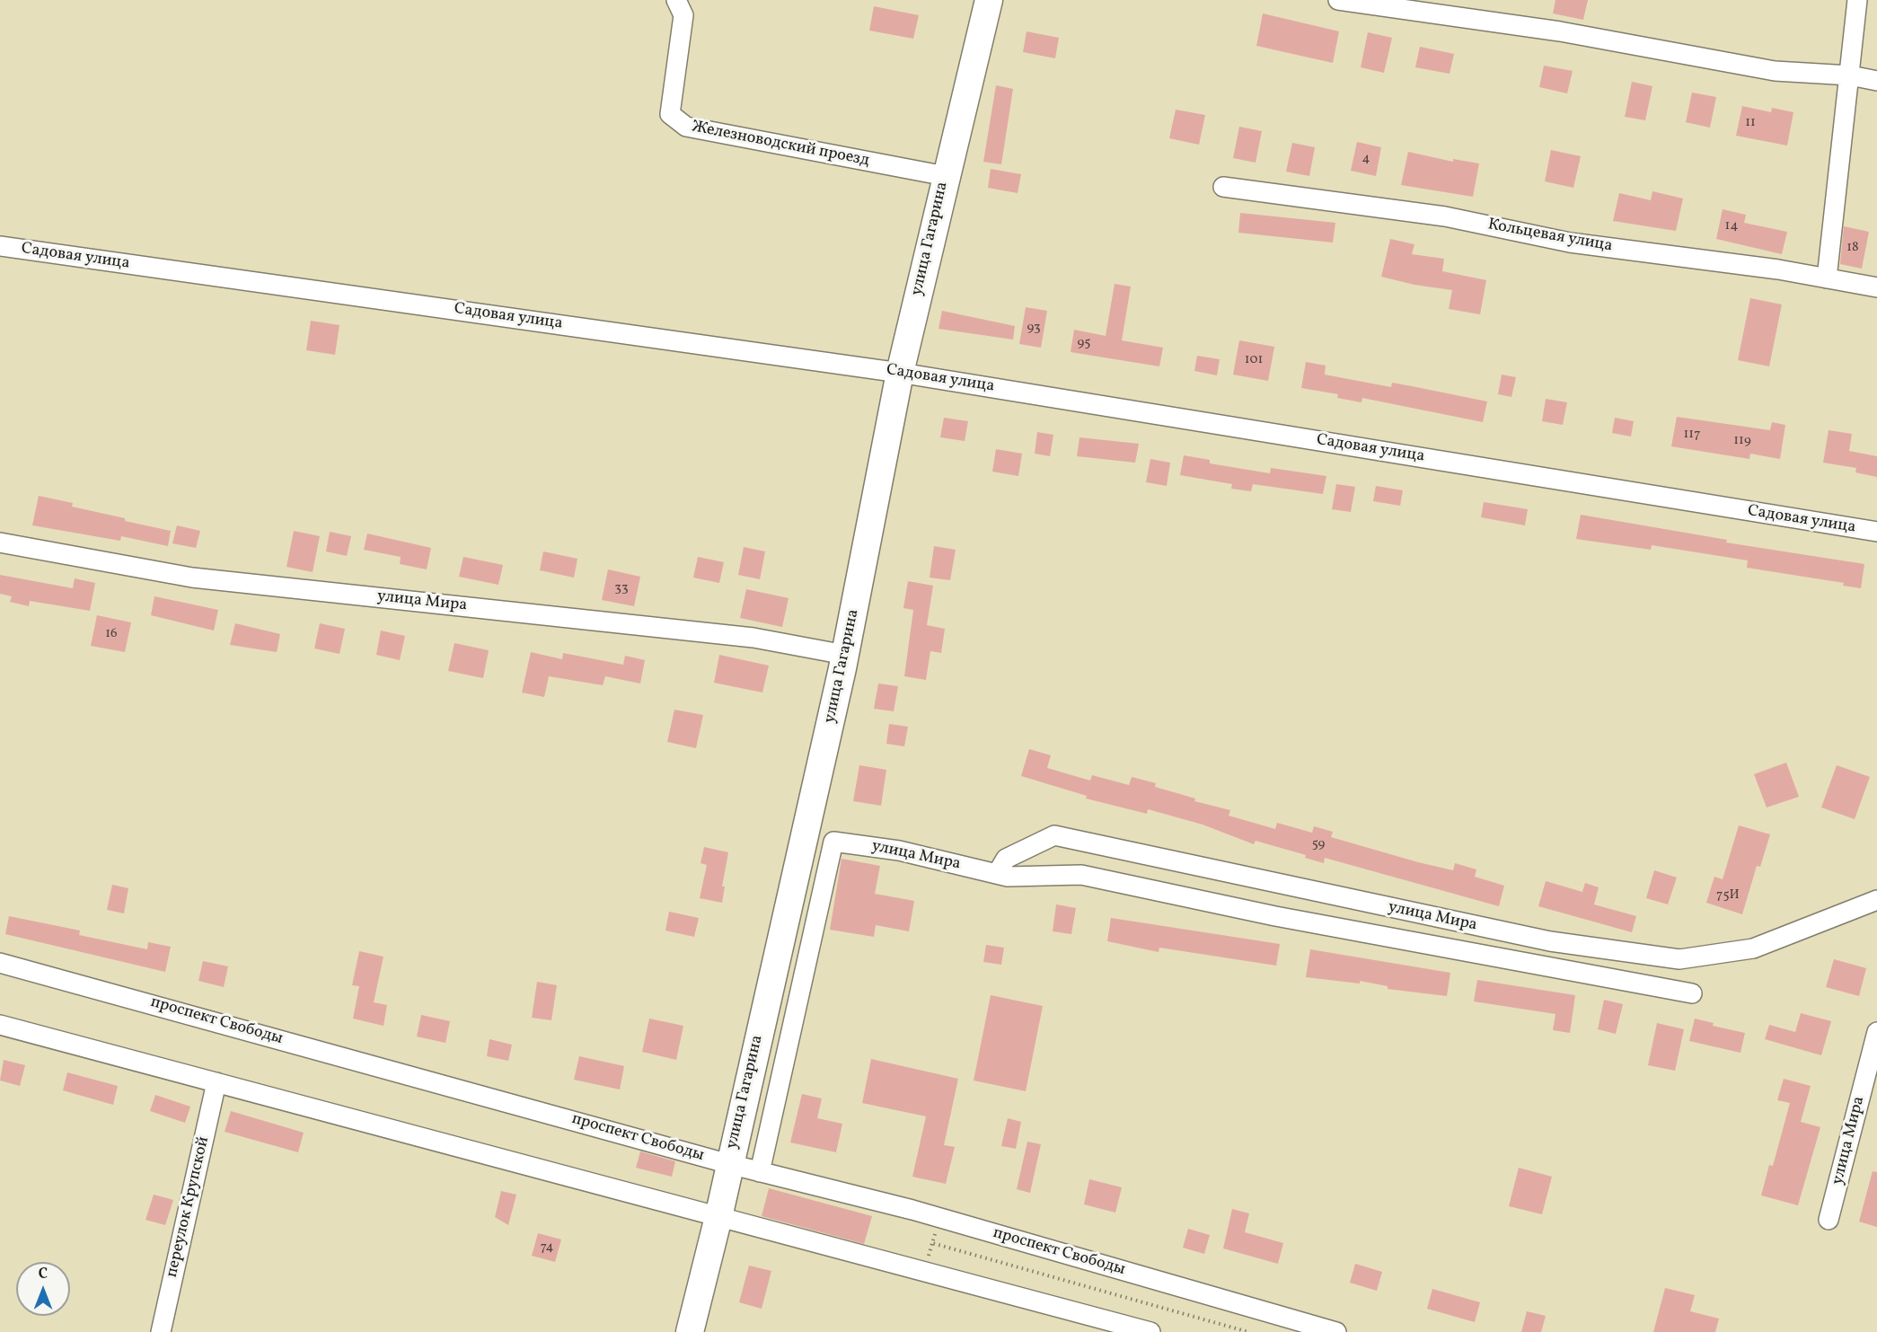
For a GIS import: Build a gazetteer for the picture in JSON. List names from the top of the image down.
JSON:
{
  "streets": {
    "main road": ["улица Гагарина"],
    "street": [
      "Железноводский проезд",
      "Кольцевая улица",
      "Садовая улица",
      "улица Мира",
      "проспект Свободы",
      "переулок Крупской"
    ]
  },
  "crossings": [
    ["Железноводский проезд", "улица Гагарина"],
    ["улица Гагарина", "Садовая улица"],
    ["улица Гагарина", "улица Мира"],
    ["улица Гагарина", "проспект Свободы"],
    ["улица Мира", "проспект Свободы"]
  ],
  "house_numbers": [
    "11",
    "4",
    "14",
    "18",
    "93",
    "95",
    "101",
    "117",
    "119",
    "33",
    "16",
    "59",
    "75И",
    "74"
  ],
  "north": "top"
}
